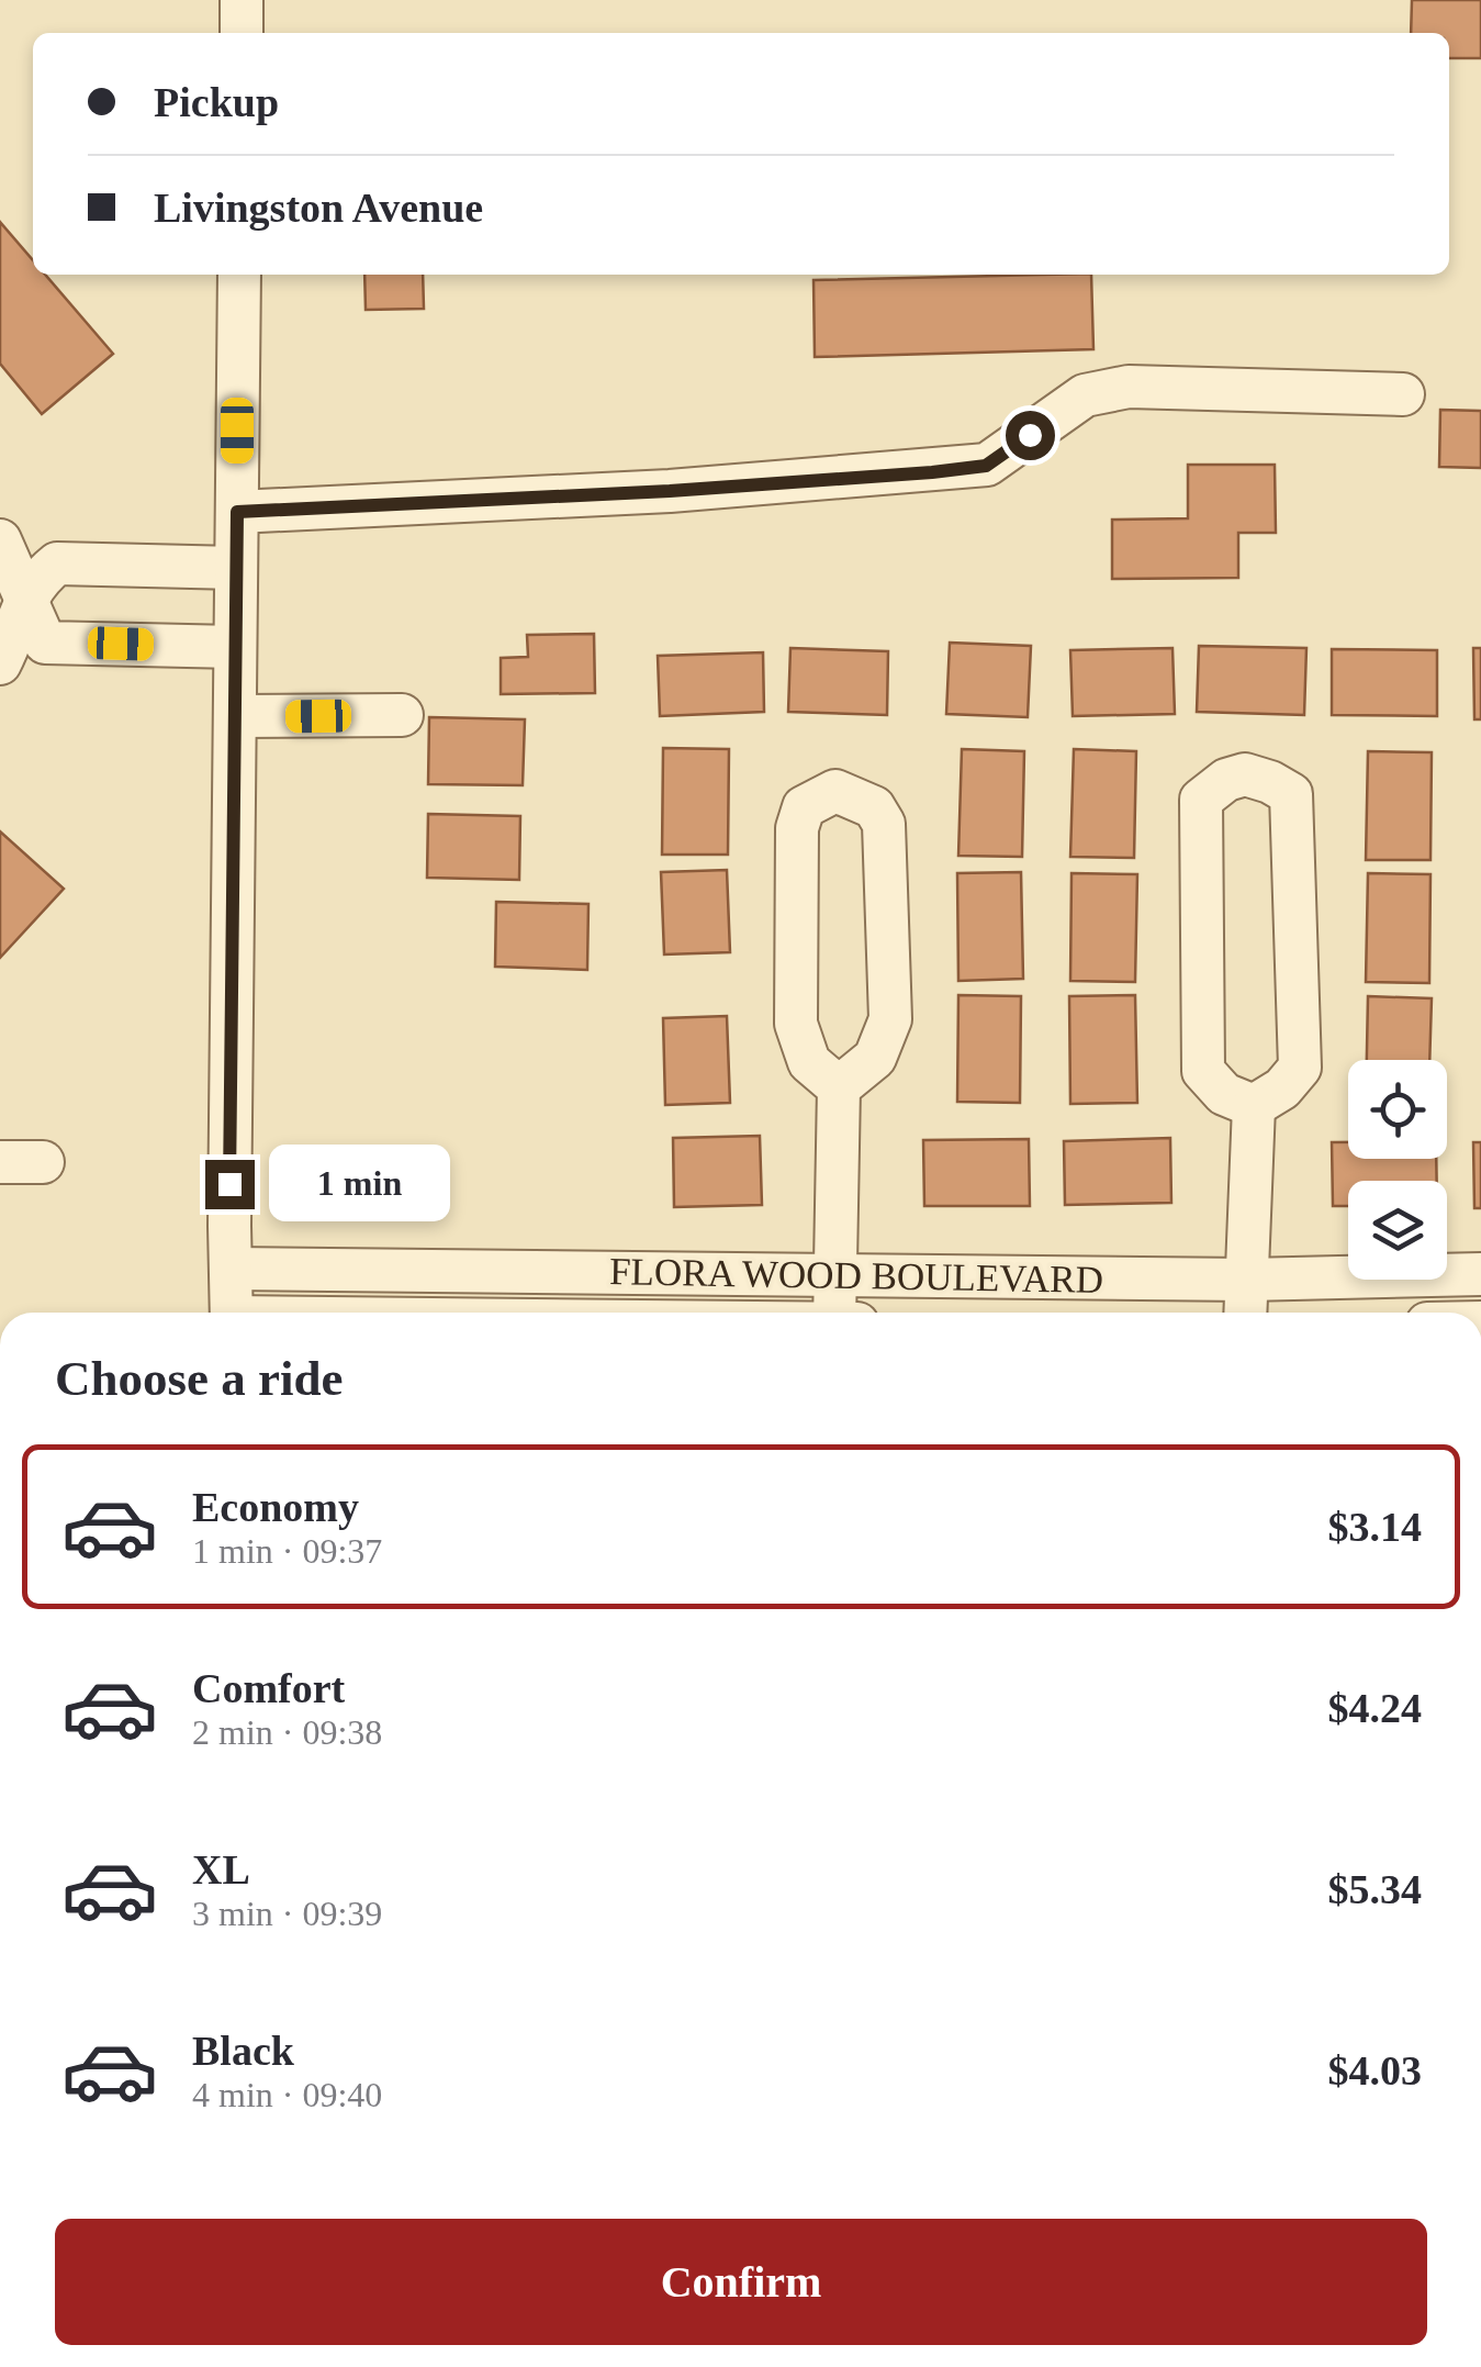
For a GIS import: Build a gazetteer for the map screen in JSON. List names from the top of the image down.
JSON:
{
  "streets": {
    "street": ["FLORA WOOD BOULEVARD"]
  },
  "page": {
    "banner": ["Pickup", "Livingston Avenue"],
    "bubble": "1 min",
    "heading": "Choose a ride",
    "list": [
      {
        "name": "Economy",
        "note": "1 min · 09:37",
        "value": "$3.14"
      },
      {
        "name": "Comfort",
        "note": "2 min · 09:38",
        "value": "$4.24"
      },
      {
        "name": "XL",
        "note": "3 min · 09:39",
        "value": "$5.34"
      },
      {
        "name": "Black",
        "note": "4 min · 09:40",
        "value": "$4.03"
      }
    ],
    "buttons": "Confirm"
  }
}
